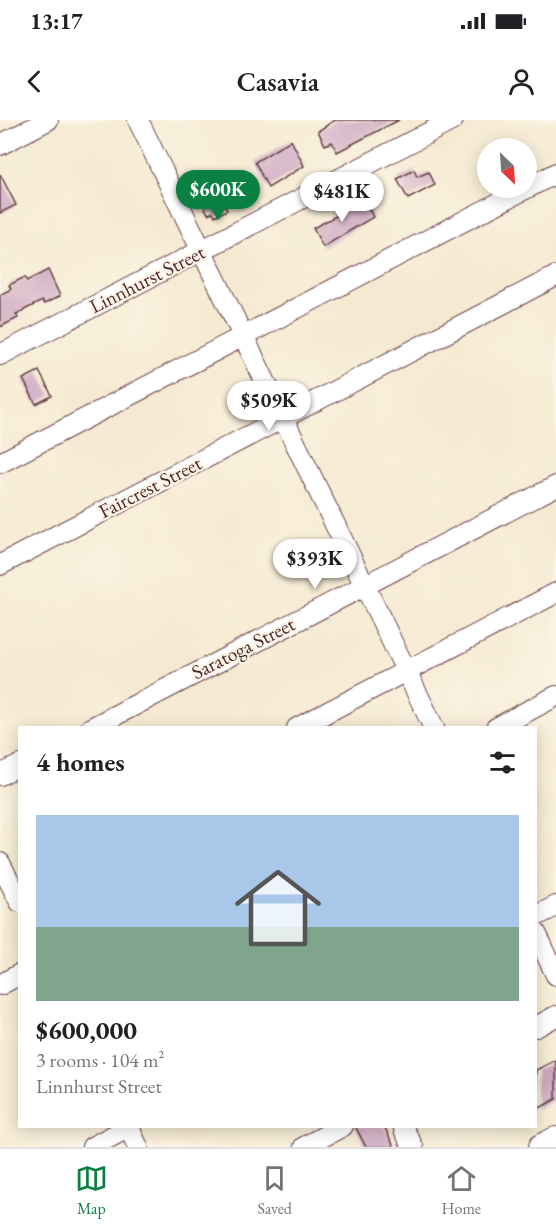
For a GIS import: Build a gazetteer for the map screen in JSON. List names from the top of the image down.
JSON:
{
  "streets": {
    "street": ["Linnhurst Street", "Faircrest Street", "Saratoga Street"]
  },
  "north": "bottom right",
  "page": {
    "status": "13:17",
    "header": "Casavia",
    "price": [
      "$600K",
      "$481K",
      "$509K",
      "$393K"
    ],
    "heading": "4 homes",
    "list": [
      {
        "name": "$600,000",
        "note": "3 rooms · 104 m² · Linnhurst Street"
      }
    ],
    "tabs": ["Map", "Saved", "Home"]
  }
}
